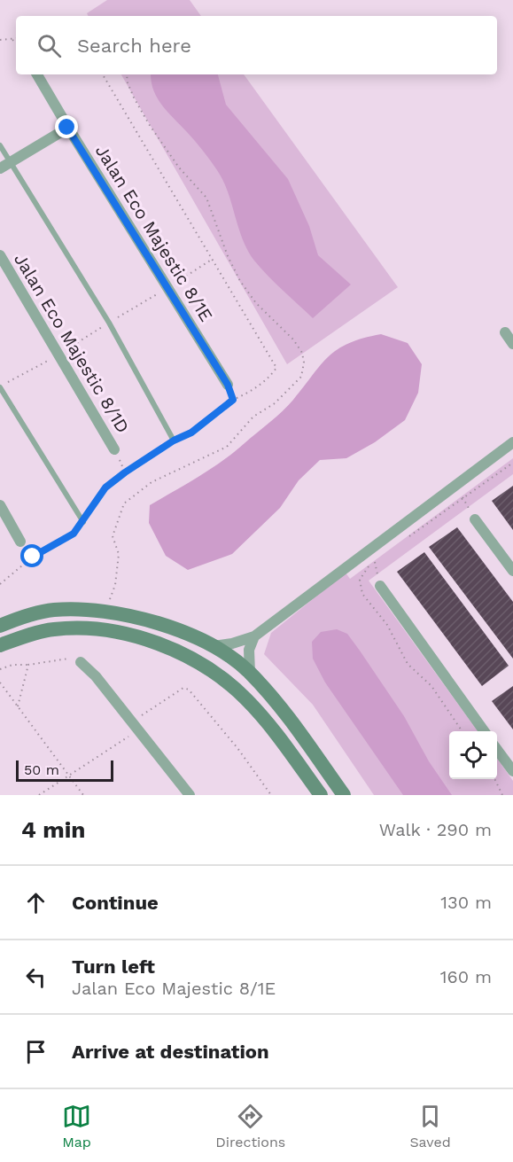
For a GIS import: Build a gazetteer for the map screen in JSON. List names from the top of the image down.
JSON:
{
  "streets": {
    "street": ["Jalan Eco Majestic 8/1E", "Jalan Eco Majestic 8/1D"]
  },
  "scale_bar": "50 m",
  "page": {
    "search": "Search here",
    "scale": "50 m",
    "heading": ["4 min", "Walk · 290 m"],
    "list": [
      ["Continue", "130 m"],
      ["Turn left", "Jalan Eco Majestic 8/1E", "160 m"],
      "Arrive at destination"
    ],
    "nav": ["Map", "Directions", "Saved"]
  }
}
